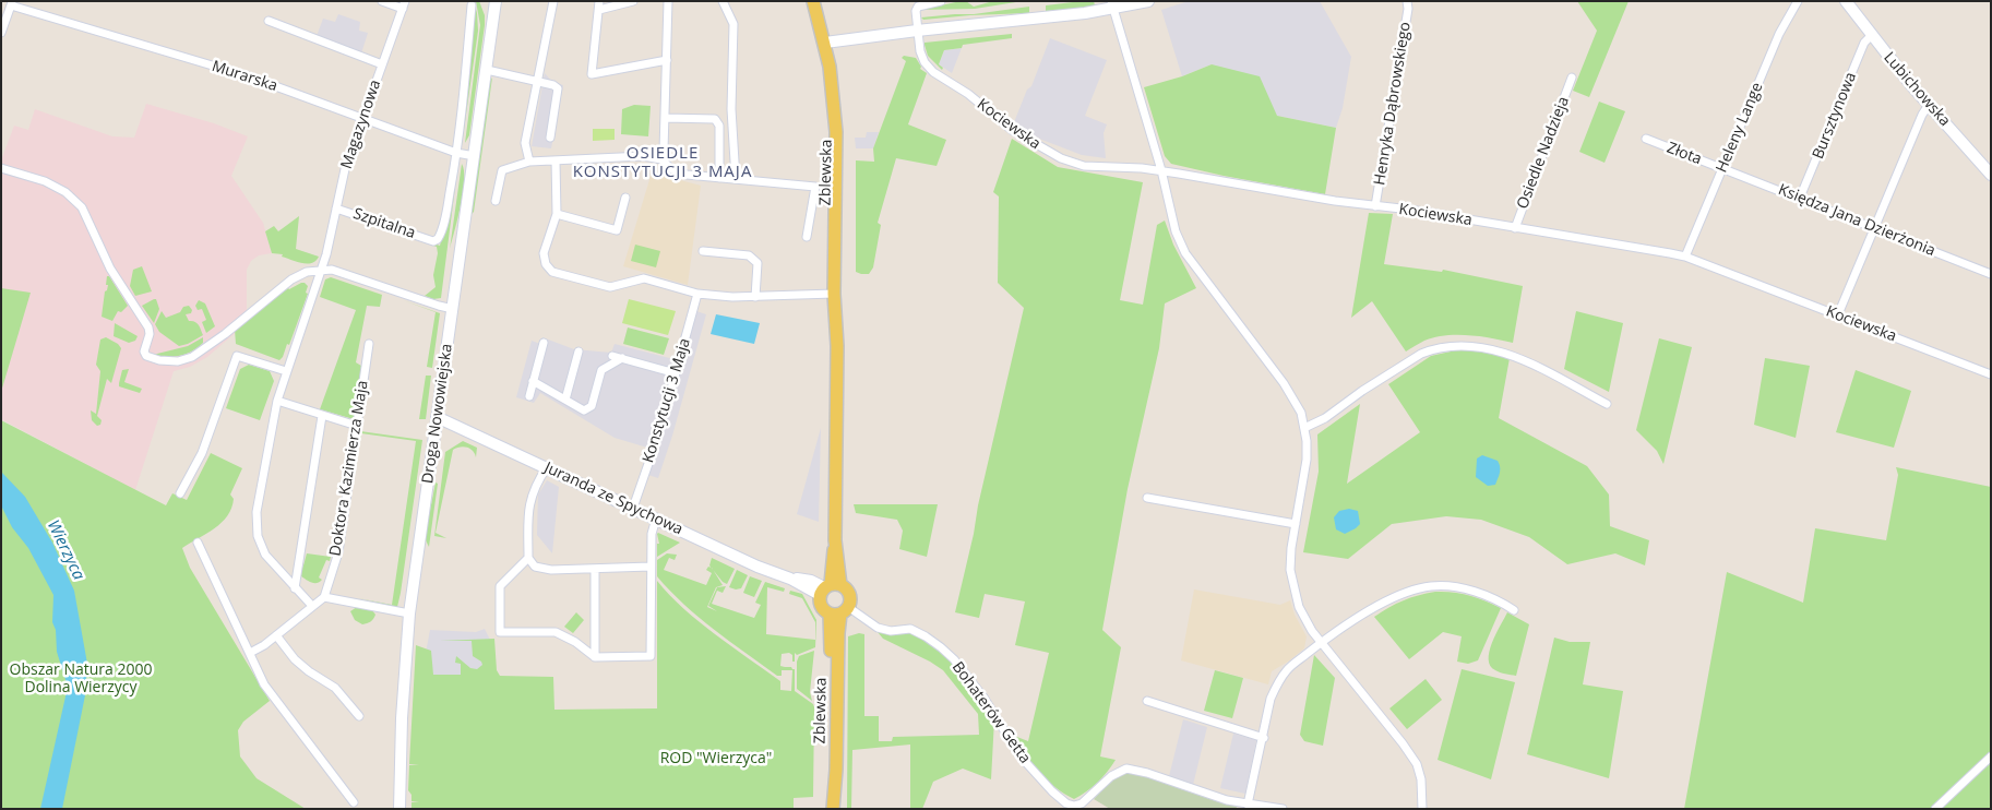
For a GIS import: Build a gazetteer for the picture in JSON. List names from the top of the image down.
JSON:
{
  "streets": {
    "main road": ["Zblewska"],
    "street": [
      "Murarska",
      "Lubichowska",
      "Henryka Dąbrowskiego",
      "Bursztynowa",
      "Magazynowa",
      "Kociewska",
      "Heleny Lange",
      "Osiedle Nadzieja",
      "Złota",
      "Księdza Jana Dzierżonia",
      "Szpitalna",
      "Konstytucji 3 Maja",
      "Droga Nowowiejska",
      "Doktora Kazimierza Maja",
      "Juranda ze Spychowa",
      "Bohaterów Getta"
    ]
  },
  "crossings": [
    ["Murarska", "Magazynowa"],
    ["Murarska", "Szpitalna"],
    ["Murarska", "Droga Nowowiejska"],
    ["Lubichowska", "Bursztynowa"],
    ["Henryka Dąbrowskiego", "Kociewska"],
    ["Bursztynowa", "Księdza Jana Dzierżonia"],
    ["Magazynowa", "Szpitalna"],
    ["Kociewska", "Heleny Lange"],
    ["Kociewska", "Osiedle Nadzieja"],
    ["Heleny Lange", "Złota"],
    ["Heleny Lange", "Księdza Jana Dzierżonia"],
    ["Złota", "Księdza Jana Dzierżonia"],
    ["Zblewska", "Juranda ze Spychowa"],
    ["Zblewska", "Bohaterów Getta"],
    ["Konstytucji 3 Maja", "Juranda ze Spychowa"],
    ["Droga Nowowiejska", "Juranda ze Spychowa"]
  ],
  "districts": ["OSIEDLE KONSTYTUCJI 3 MAJA"],
  "water": ["Wierzyca"],
  "parks": ["Obszar Natura 2000 Dolina Wierzycy", "ROD \"Wierzyca\""]
}
